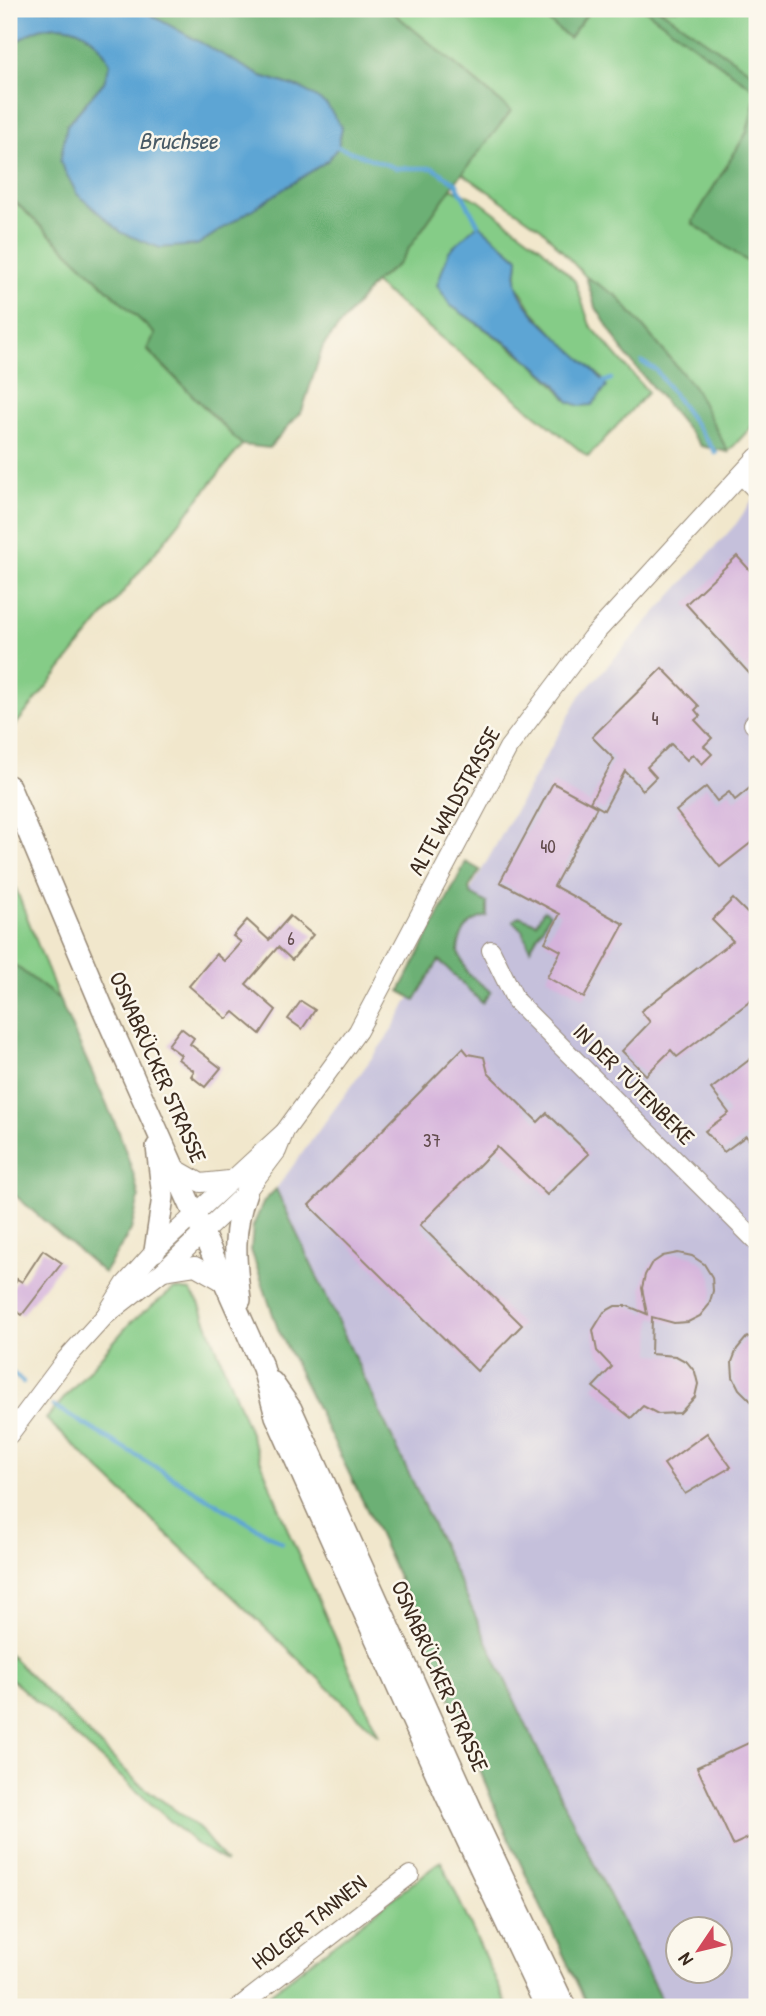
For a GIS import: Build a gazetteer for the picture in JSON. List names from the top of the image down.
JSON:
{
  "streets": {
    "main road": ["OSNABRÜCKER STRASSE"],
    "street": ["ALTE WALDSTRASSE", "IN DER TÜTENBEKE", "HOLGER TANNEN"]
  },
  "crossings": [
    ["ALTE WALDSTRASSE", "OSNABRÜCKER STRASSE"]
  ],
  "water": ["Bruchsee"],
  "house_numbers": [
    "4",
    "40",
    "6",
    "37"
  ],
  "north": "bottom left"
}
